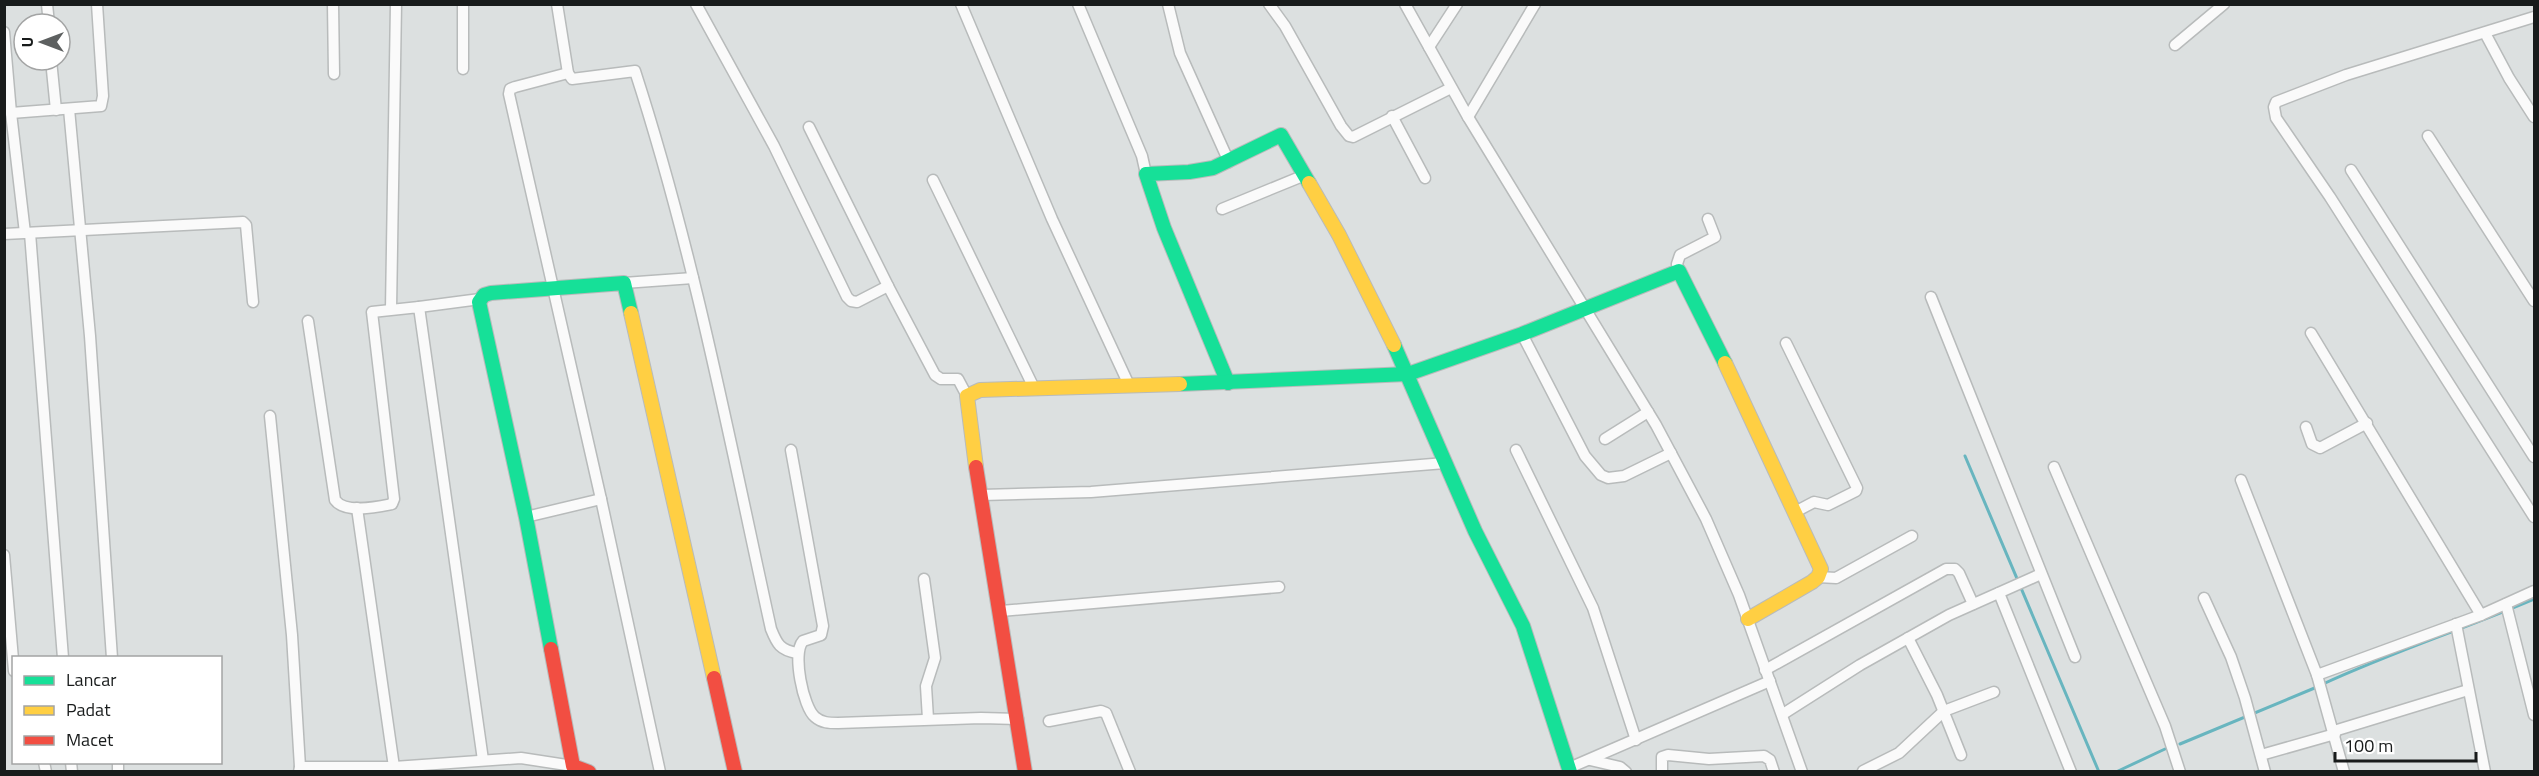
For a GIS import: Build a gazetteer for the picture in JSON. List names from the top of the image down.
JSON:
{
  "legend": ["Lancar", "Padat", "Macet"],
  "scale_bar": "100 m",
  "north": "left"
}
